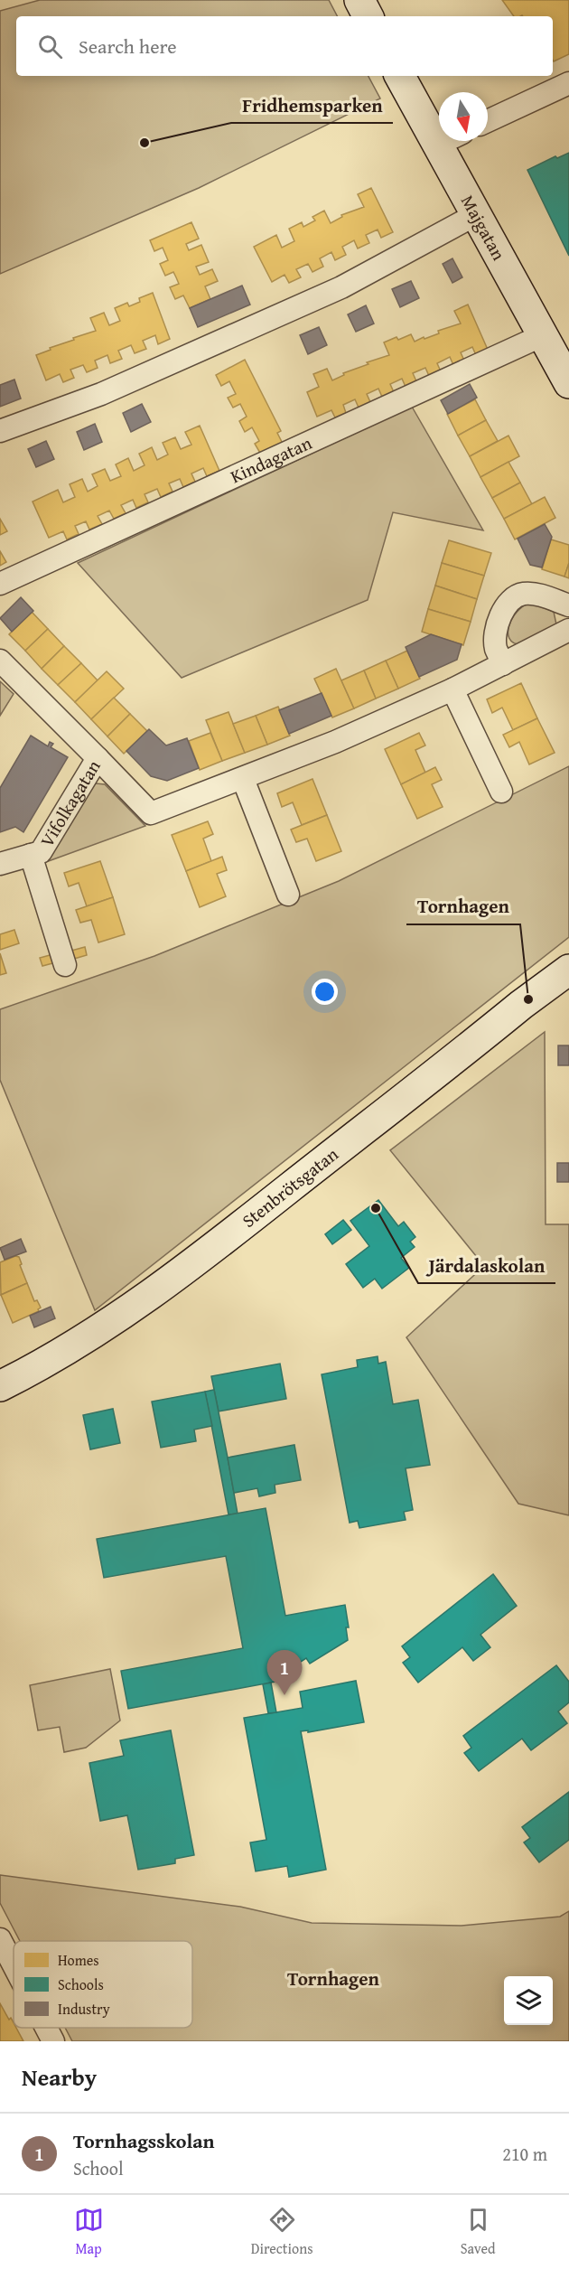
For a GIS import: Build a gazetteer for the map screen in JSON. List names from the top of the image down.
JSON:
{
  "streets": {
    "street": [
      "Majgatan",
      "Kindagatan",
      "Vifolkagatan",
      "Stenbrötsgatan"
    ]
  },
  "crossings": [
    ["Majgatan", "Kindagatan"]
  ],
  "districts": ["Tornhagen"],
  "places": ["Fridhemsparken", "Tornhagen", "Järdalaskolan"],
  "legend": ["Homes", "Schools", "Industry"],
  "north": "bottom",
  "page": {
    "search": "Search here",
    "pins": "1",
    "heading": "Nearby",
    "list": [
      {
        "mark": "1",
        "name": "Tornhagsskolan",
        "note": "School",
        "value": "210 m"
      }
    ],
    "nav": ["Map", "Directions", "Saved"]
  }
}
